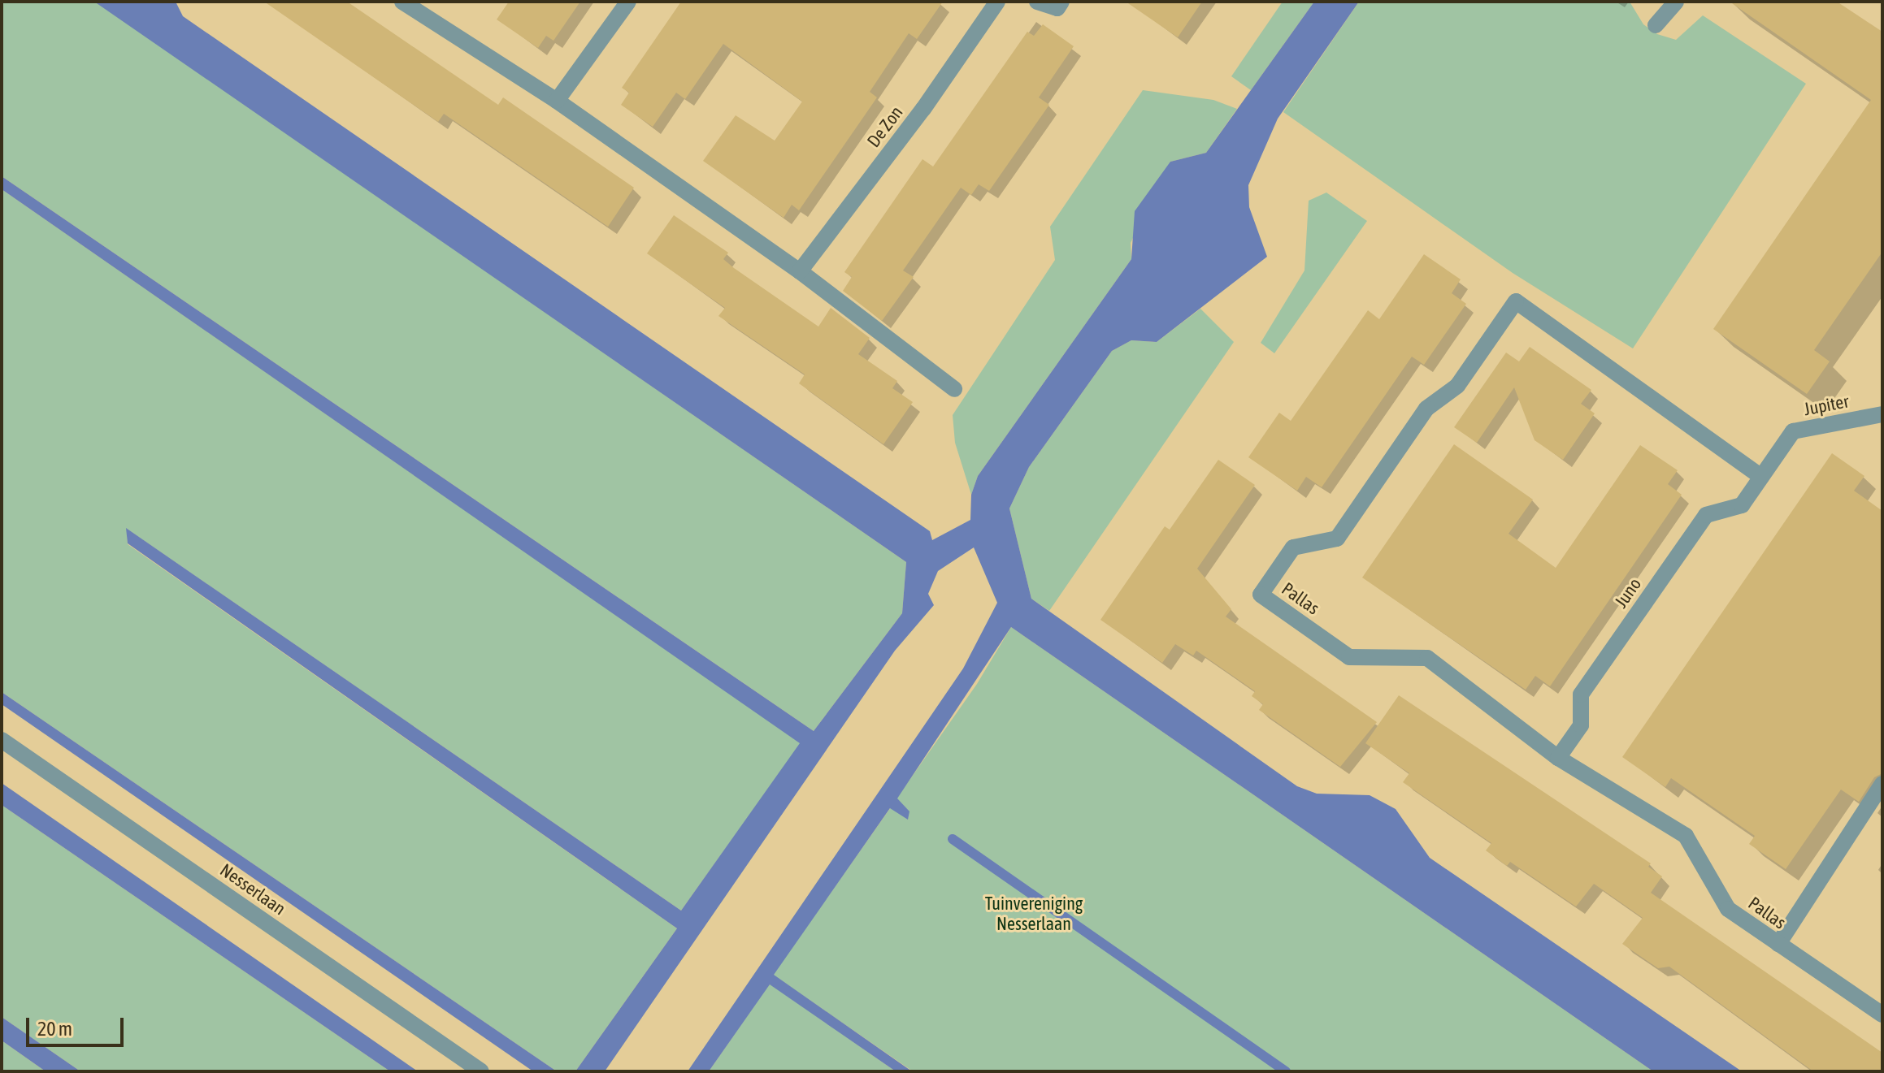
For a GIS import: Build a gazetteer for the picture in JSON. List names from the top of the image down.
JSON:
{
  "streets": {
    "street": [
      "De Zon",
      "Jupiter",
      "Juno",
      "Pallas",
      "Nesserlaan"
    ]
  },
  "crossings": [
    ["Jupiter", "Juno"],
    ["Jupiter", "Pallas"],
    ["Juno", "Pallas"]
  ],
  "parks": ["Tuinvereniging Nesserlaan"],
  "scale_bar": "20 m"
}
